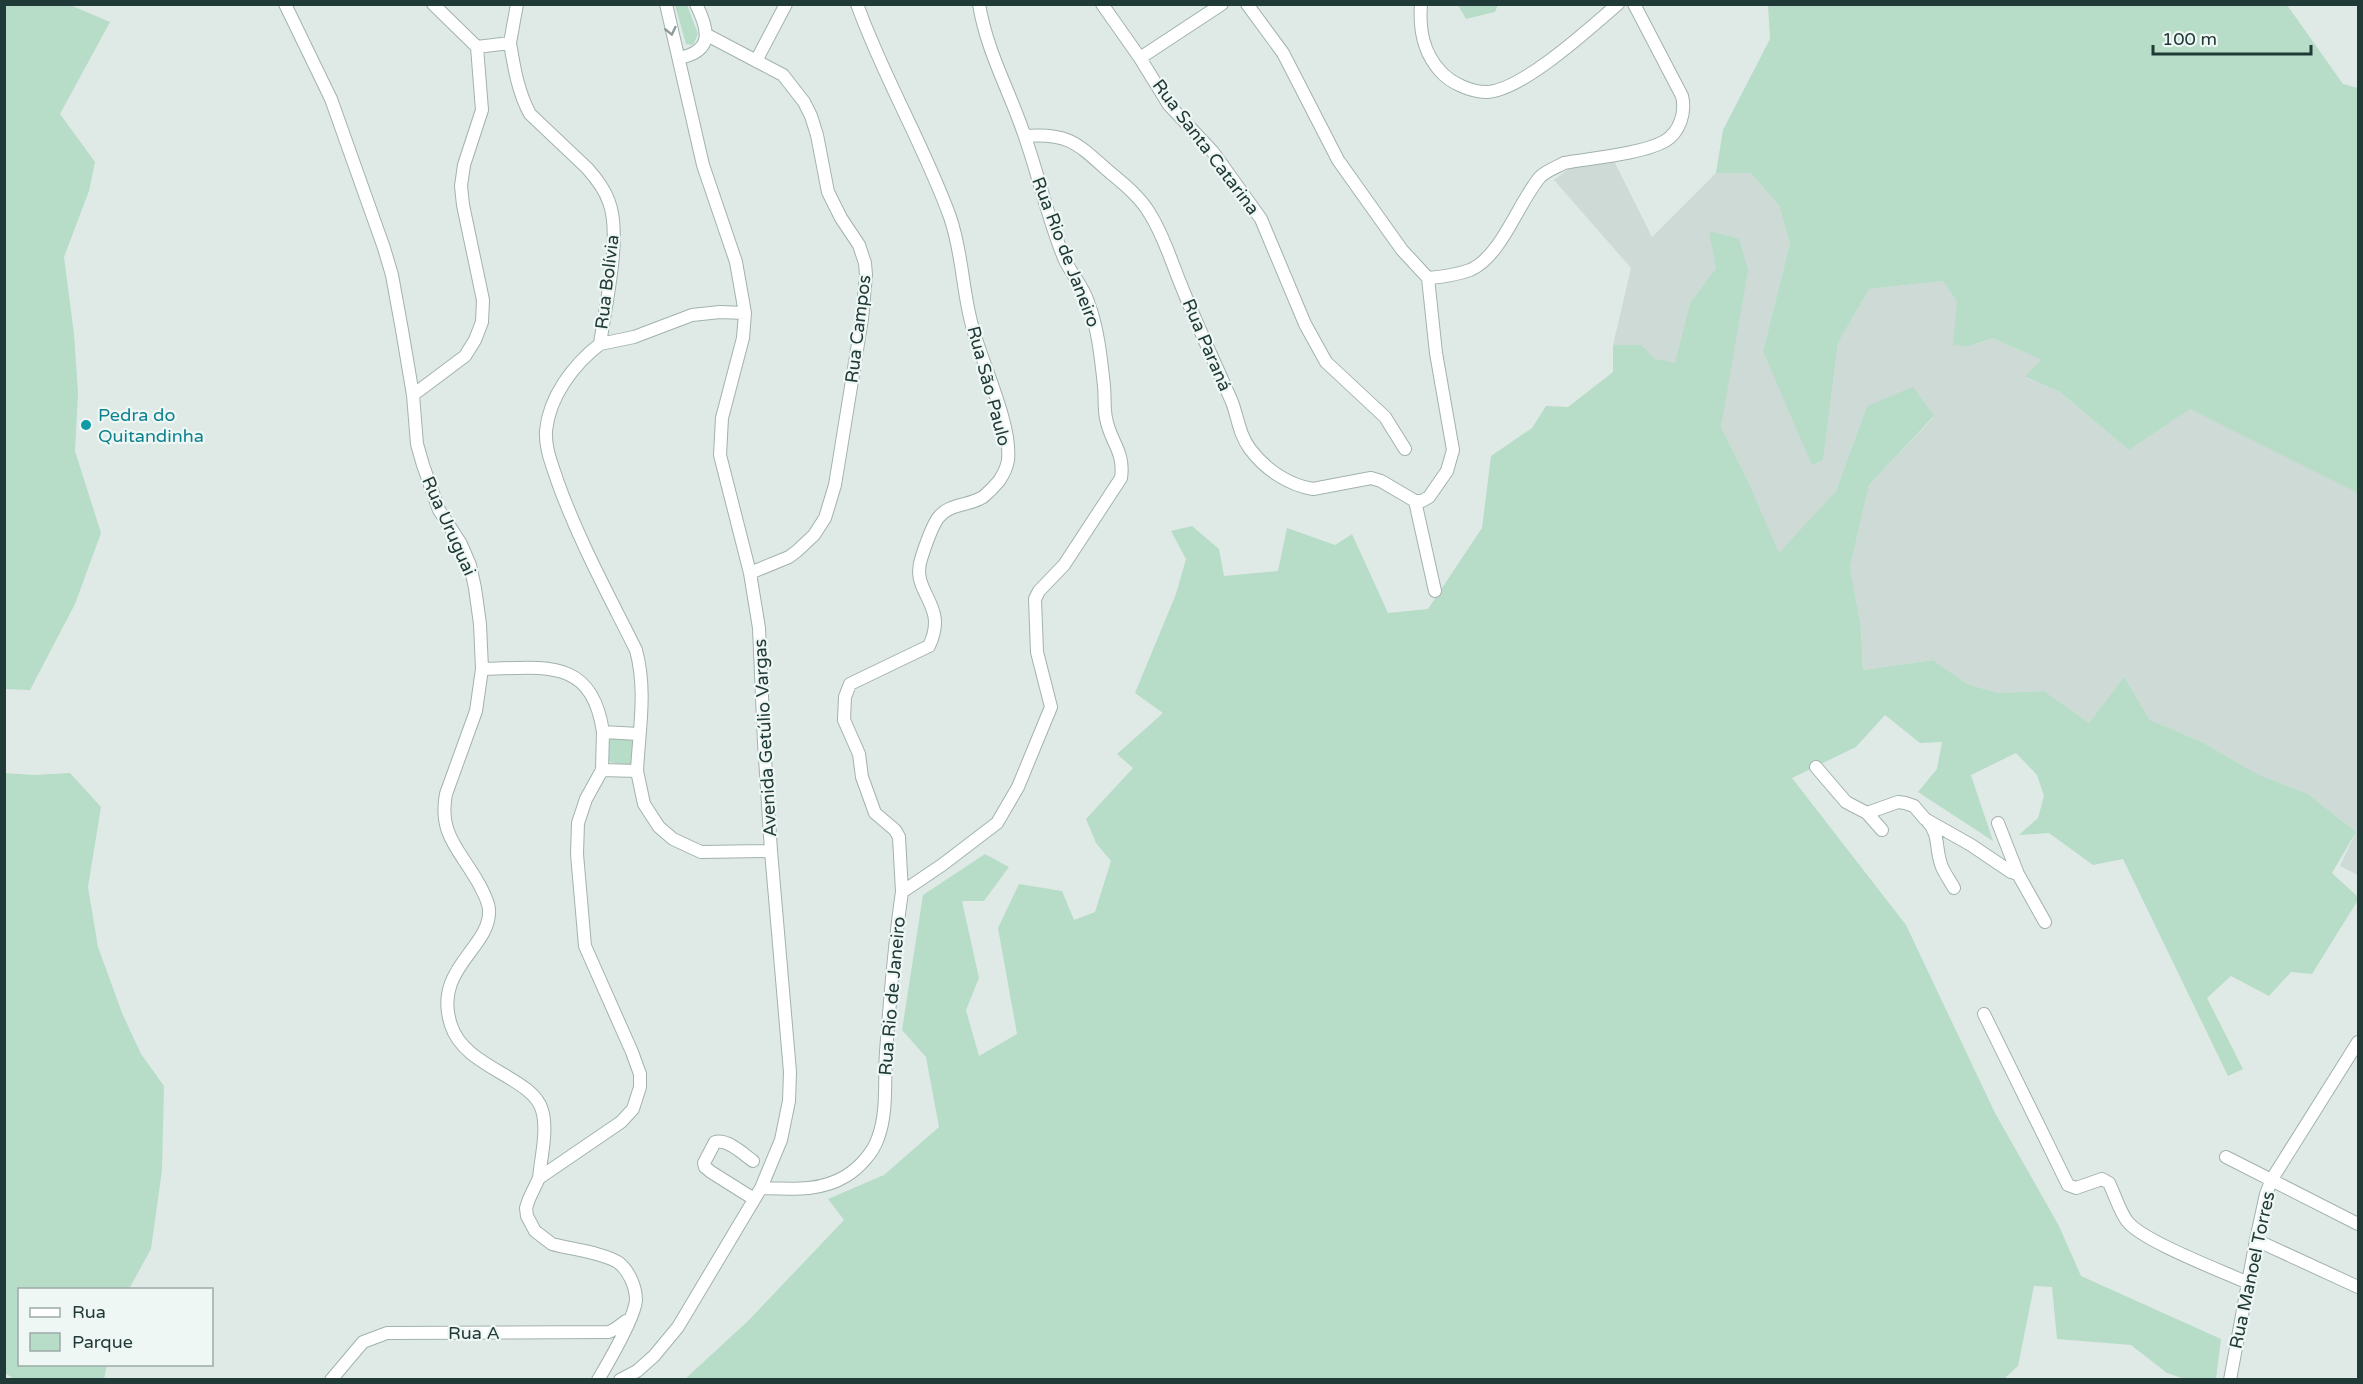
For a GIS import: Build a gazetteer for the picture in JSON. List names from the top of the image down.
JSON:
{
  "streets": {
    "street": [
      "Rua Santa Catarina",
      "Rua Rio de Janeiro",
      "Rua Bolívia",
      "Rua Campos",
      "Rua Paraná",
      "Rua São Paulo",
      "Rua Uruguai",
      "Avenida Getúlio Vargas",
      "Rua Manoel Torres",
      "Rua A"
    ]
  },
  "crossings": [
    ["Rua Rio de Janeiro", "Rua Paraná"],
    ["Rua Rio de Janeiro", "Rua São Paulo"],
    ["Rua Rio de Janeiro", "Avenida Getúlio Vargas"],
    ["Rua Bolívia", "Avenida Getúlio Vargas"],
    ["Rua Campos", "Avenida Getúlio Vargas"]
  ],
  "places": ["Pedra do Quitandinha"],
  "legend": ["Rua", "Parque"],
  "scale_bar": "100 m"
}
